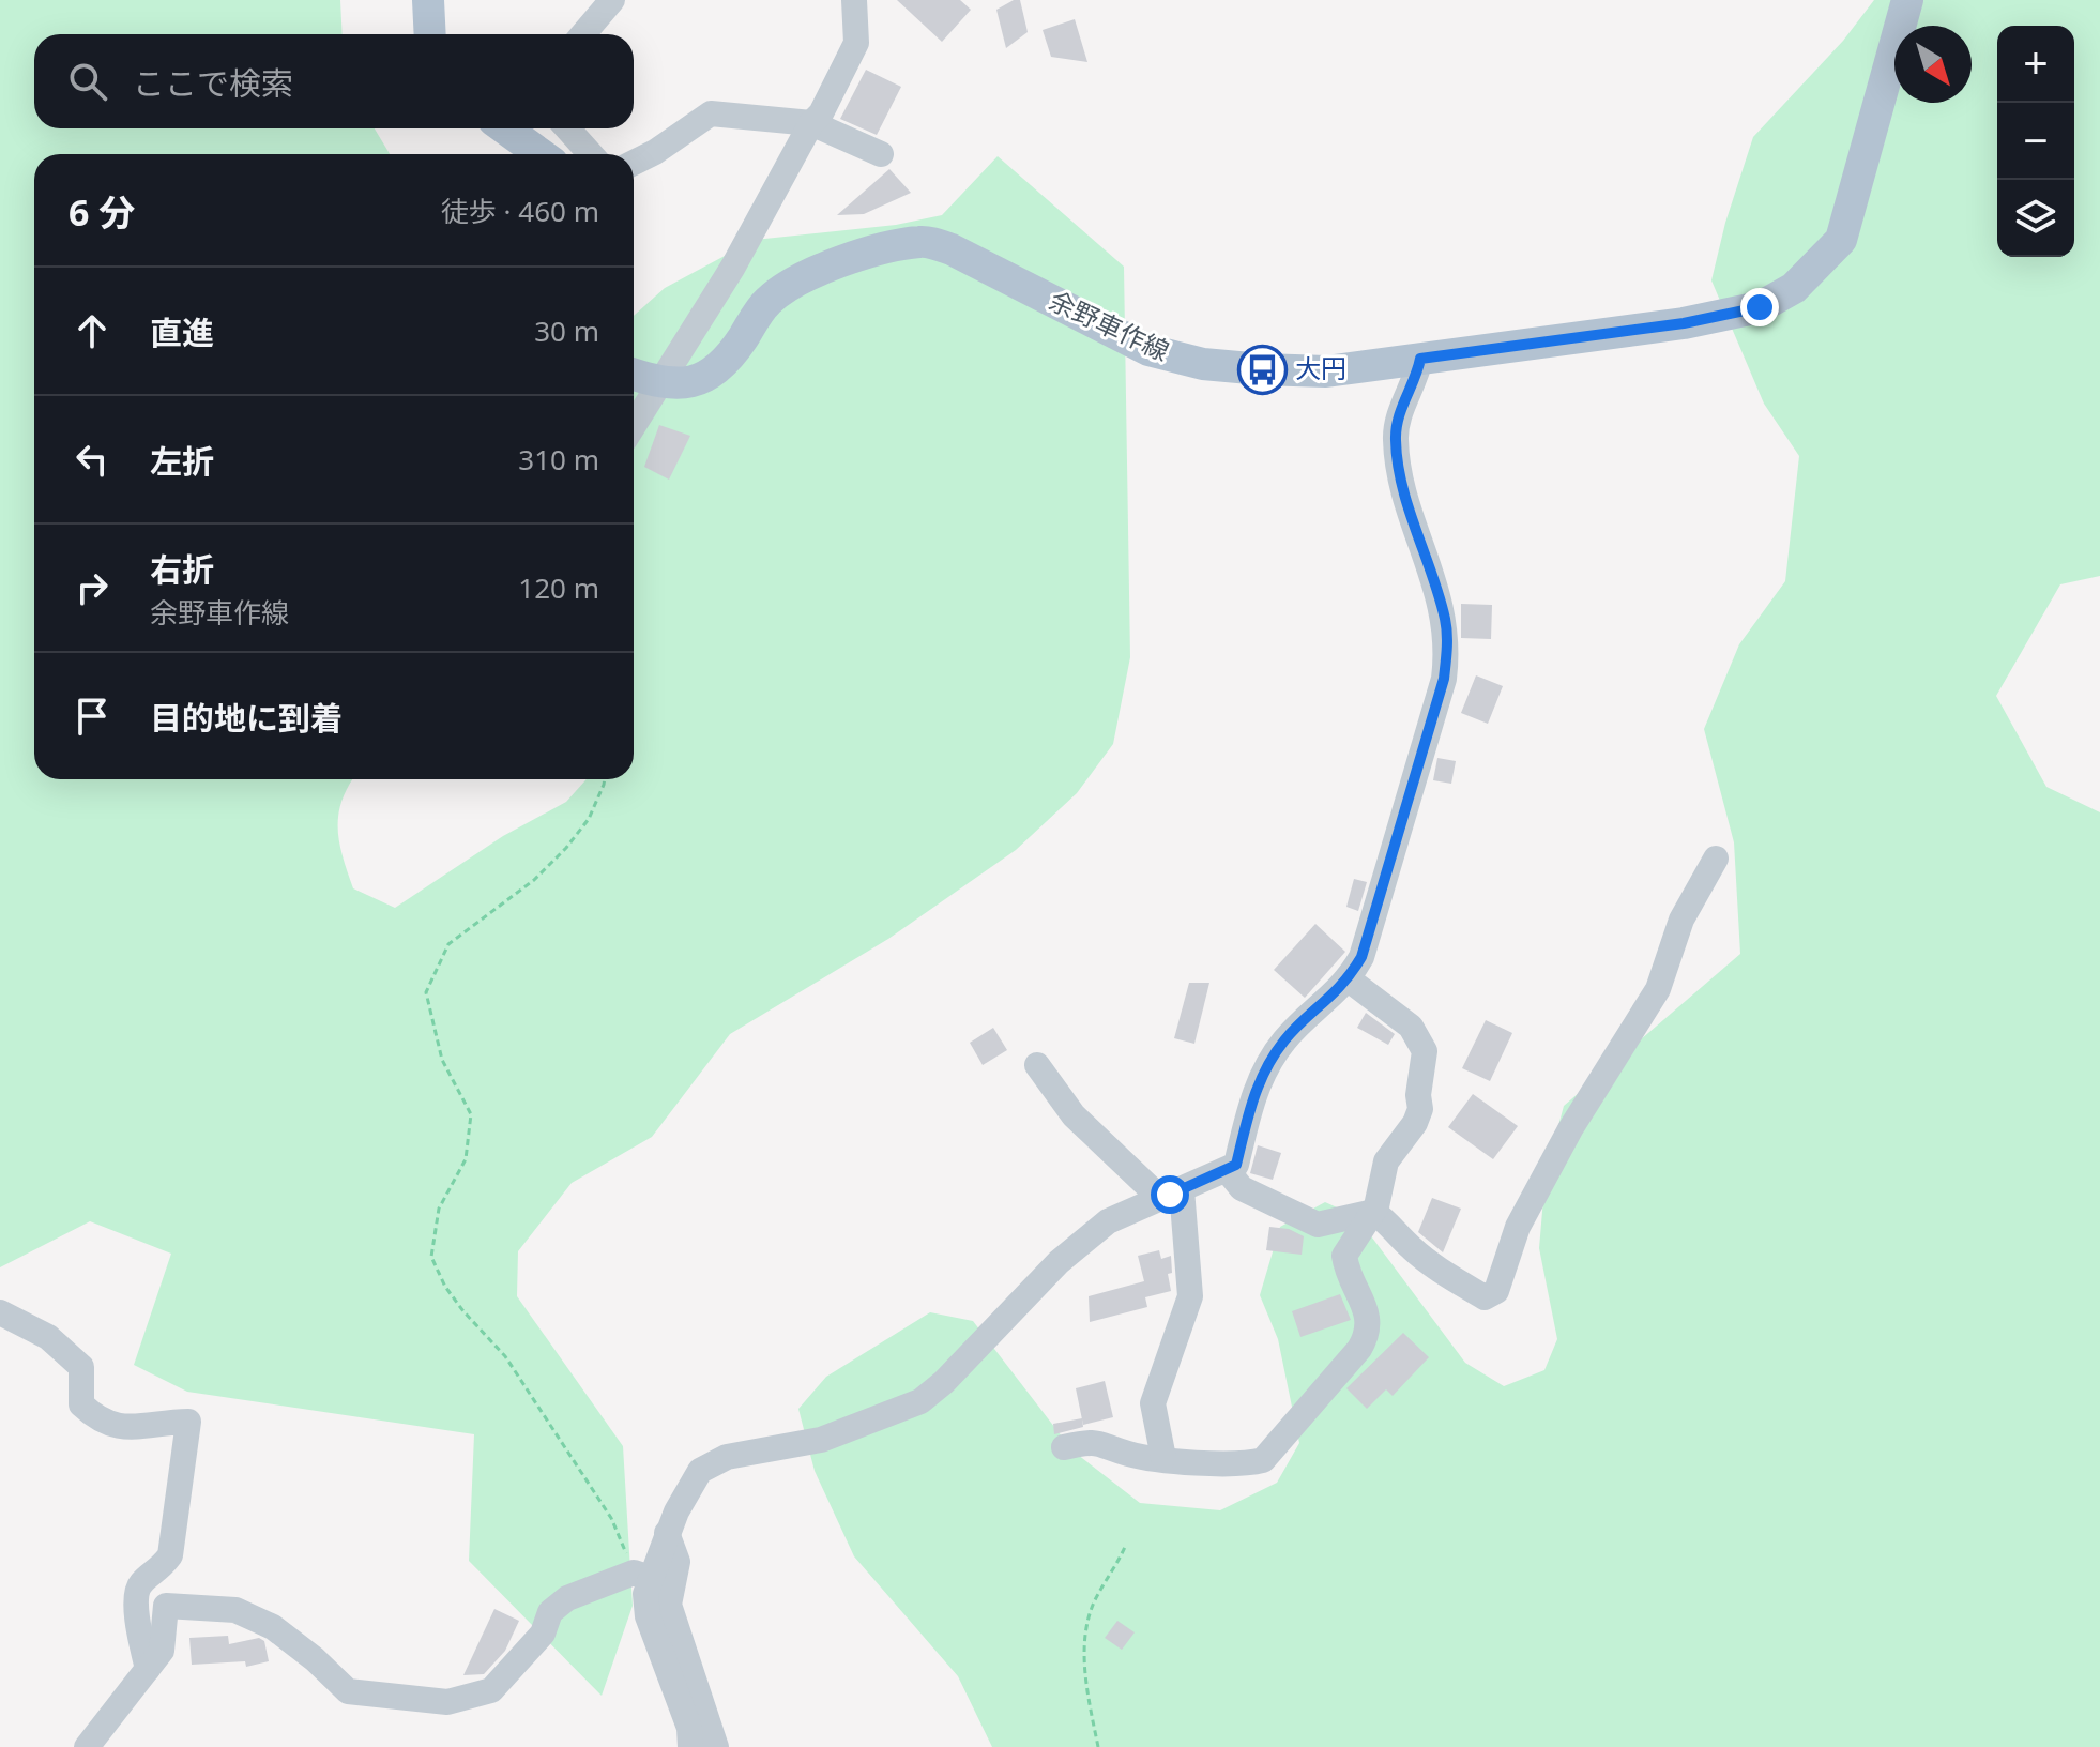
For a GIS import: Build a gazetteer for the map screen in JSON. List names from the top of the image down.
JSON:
{
  "streets": {
    "main road": ["余野車作線"]
  },
  "places": {
    "bus stop": ["大円"]
  },
  "north": "bottom right",
  "page": {
    "map_buttons": ["+", "−"],
    "search": "ここで検索",
    "heading": ["6 分", "徒歩 · 460 m"],
    "list": [
      ["直進", "30 m"],
      ["左折", "310 m"],
      ["右折", "余野車作線", "120 m"],
      "目的地に到着"
    ]
  }
}
